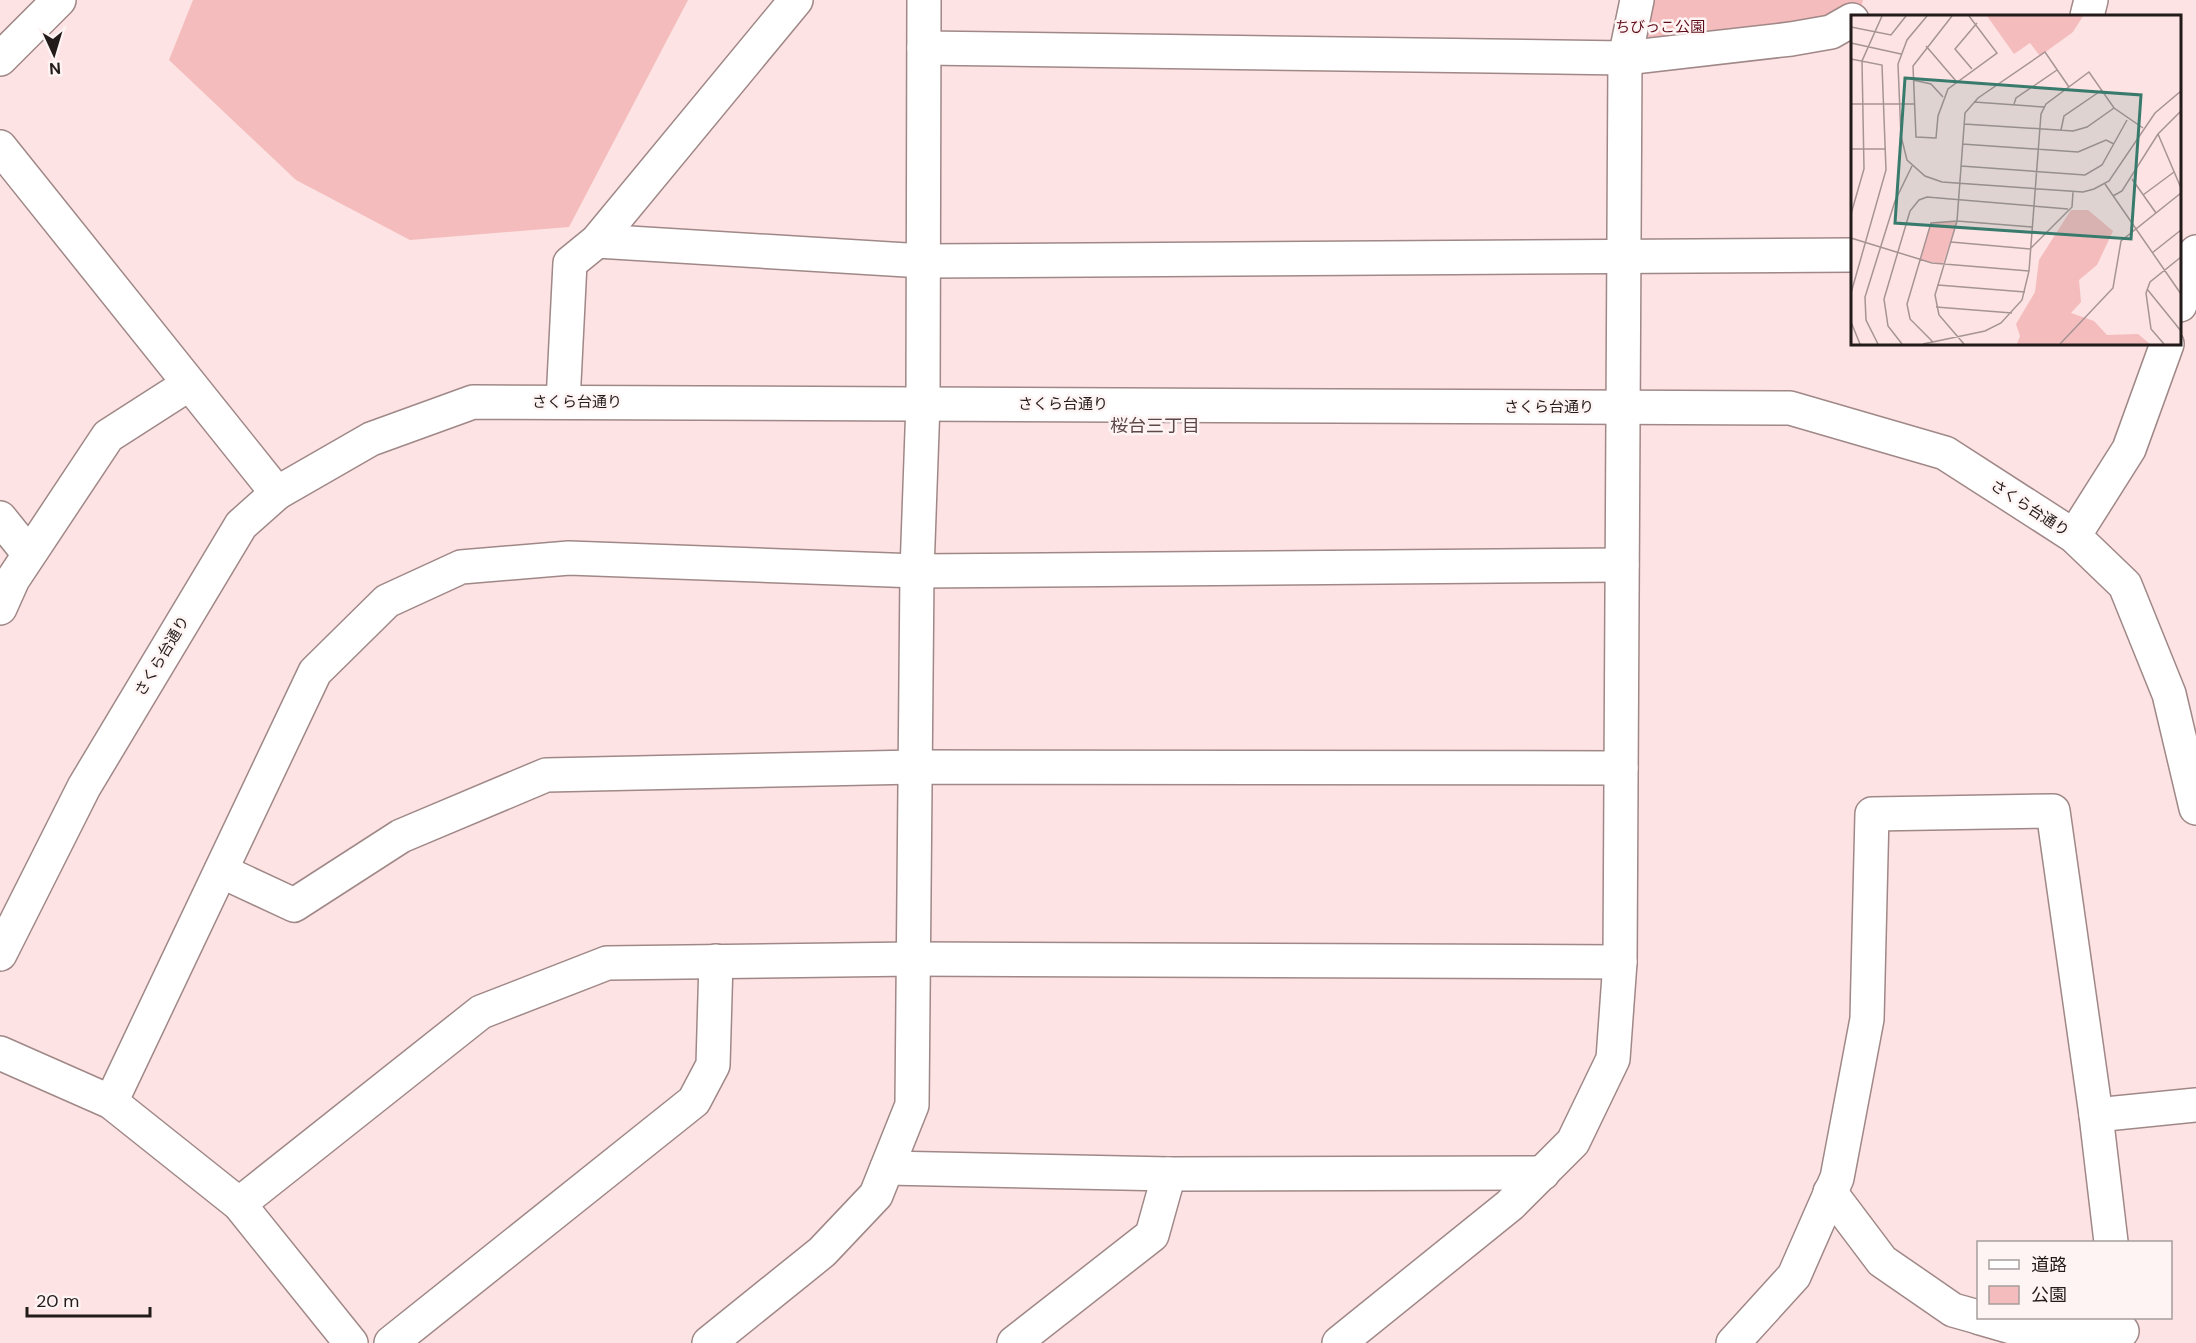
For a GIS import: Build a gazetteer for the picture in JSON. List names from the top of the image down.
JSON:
{
  "streets": {
    "street": ["さくら台通り"]
  },
  "districts": ["桜台三丁目"],
  "parks": ["ちびっこ公園"],
  "legend": ["道路", "公園"],
  "scale_bar": "20 m",
  "north": "bottom"
}
